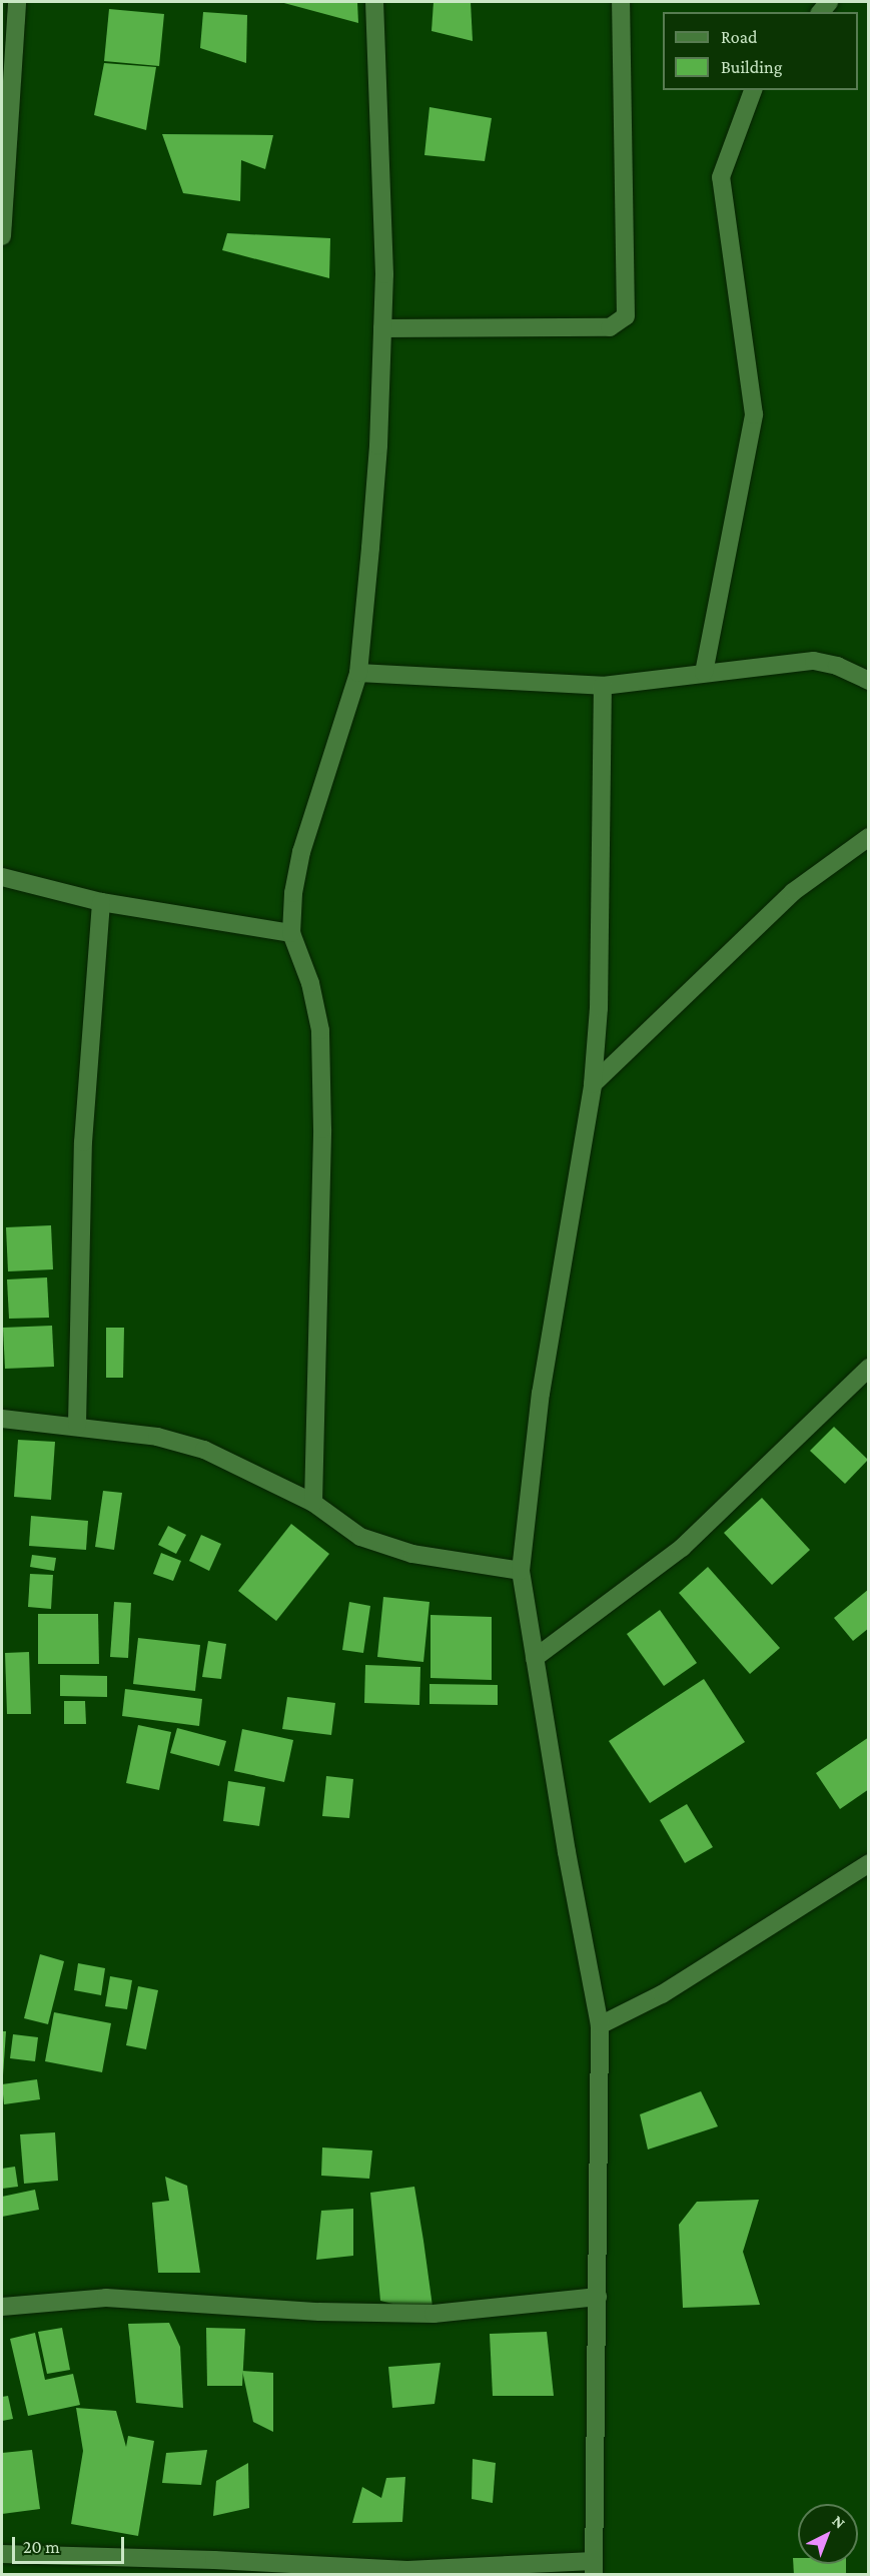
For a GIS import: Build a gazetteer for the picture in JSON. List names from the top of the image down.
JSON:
{
  "legend": ["Road", "Building"],
  "scale_bar": "20 m",
  "north": "top right"
}
